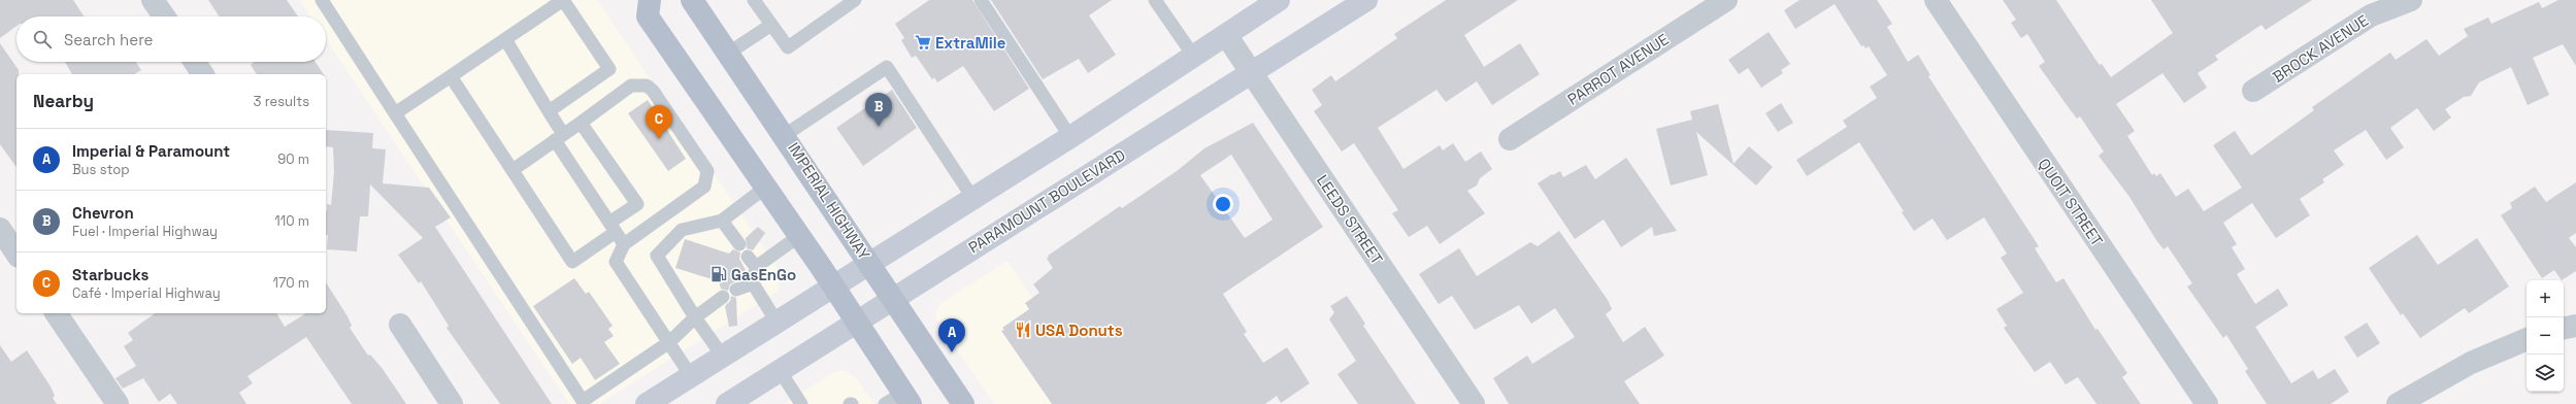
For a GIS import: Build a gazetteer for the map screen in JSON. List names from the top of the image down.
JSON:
{
  "streets": {
    "main road": ["IMPERIAL HIGHWAY", "PARAMOUNT BOULEVARD"],
    "street": [
      "BROCK AVENUE",
      "PARROT AVENUE",
      "QUOIT STREET",
      "LEEDS STREET"
    ]
  },
  "crossings": [
    ["IMPERIAL HIGHWAY", "PARAMOUNT BOULEVARD"],
    ["PARAMOUNT BOULEVARD", "LEEDS STREET"]
  ],
  "places": {
    "supermarket": ["ExtraMile"],
    "fuel station": ["GasEnGo"],
    "restaurant": ["USA Donuts"]
  },
  "page": {
    "search": "Search here",
    "heading": ["Nearby", "3 results"],
    "pins": ["B", "C", "A"],
    "list": [
      {
        "mark": "A",
        "name": "Imperial & Paramount",
        "note": "Bus stop",
        "value": "90 m"
      },
      {
        "mark": "B",
        "name": "Chevron",
        "note": "Fuel · Imperial Highway",
        "value": "110 m"
      },
      {
        "mark": "C",
        "name": "Starbucks",
        "note": "Café · Imperial Highway",
        "value": "170 m"
      }
    ],
    "map_buttons": ["+", "−"]
  }
}
